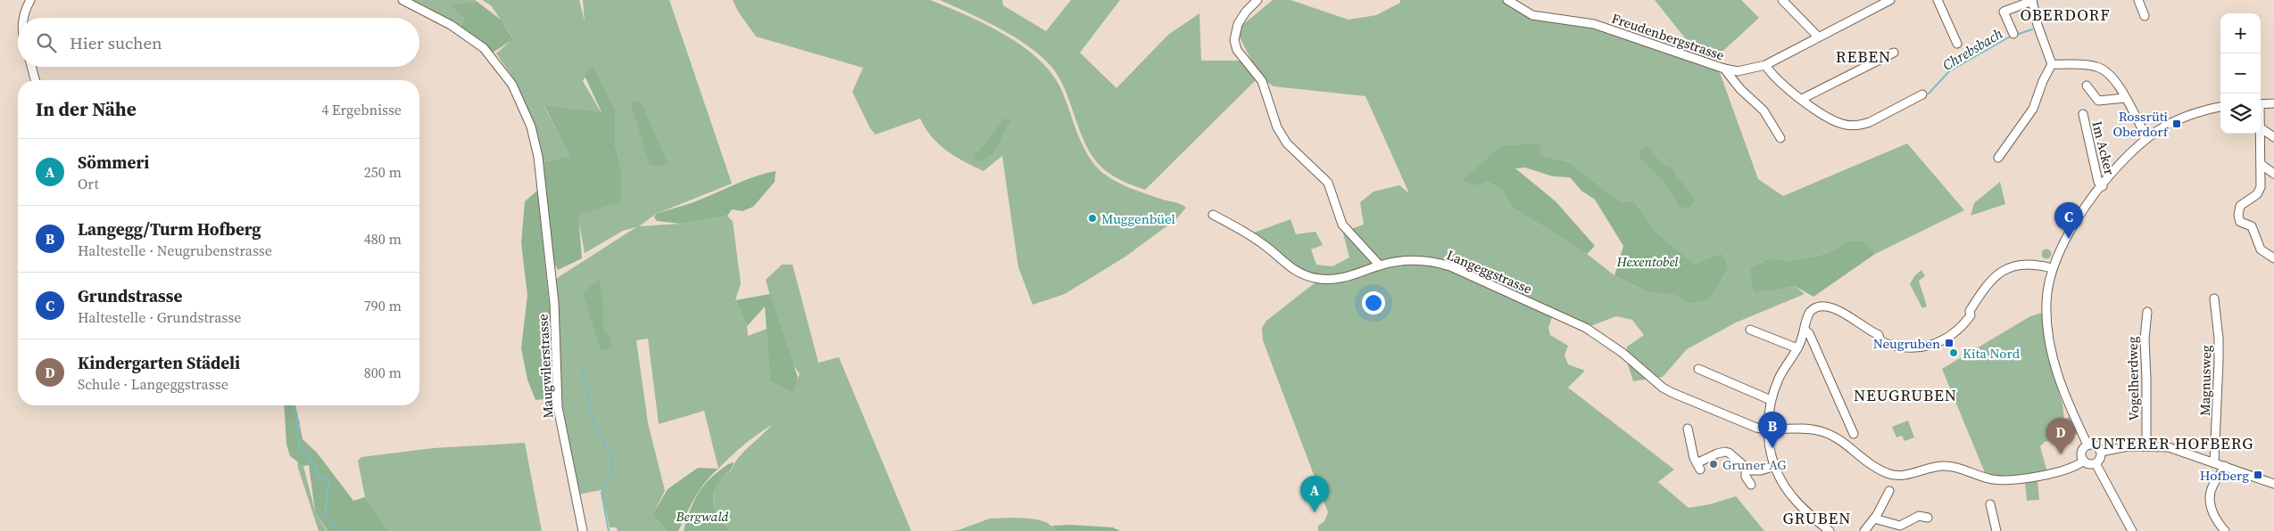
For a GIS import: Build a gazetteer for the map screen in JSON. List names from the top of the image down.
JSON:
{
  "streets": {
    "street": [
      "Freudenbergstrasse",
      "Im Acker",
      "Langeggstrasse",
      "Maugwilerstrasse",
      "Vogelherdweg",
      "Magnusweg"
    ]
  },
  "districts": [
    "OBERDORF",
    "REBEN",
    "NEUGRUBEN",
    "UNTERER HOFBERG",
    "GRUBEN"
  ],
  "water": ["Chrebsbach"],
  "parks": ["Hexentobel", "Bergwald"],
  "places": {
    "transit": ["Rossrüti Oberdorf", "Neugruben", "Hofberg"],
    "other": ["Muggenbüel", "Kita Nord", "Gruner AG"]
  },
  "page": {
    "map_buttons": ["+", "−"],
    "search": "Hier suchen",
    "heading": ["In der Nähe", "4 Ergebnisse"],
    "list": [
      {
        "mark": "A",
        "name": "Sömmeri",
        "note": "Ort",
        "value": "250 m"
      },
      {
        "mark": "B",
        "name": "Langegg/Turm Hofberg",
        "note": "Haltestelle · Neugrubenstrasse",
        "value": "480 m"
      },
      {
        "mark": "C",
        "name": "Grundstrasse",
        "note": "Haltestelle · Grundstrasse",
        "value": "790 m"
      },
      {
        "mark": "D",
        "name": "Kindergarten Städeli",
        "note": "Schule · Langeggstrasse",
        "value": "800 m"
      }
    ],
    "pins": [
      "C",
      "B",
      "D",
      "A"
    ]
  }
}
